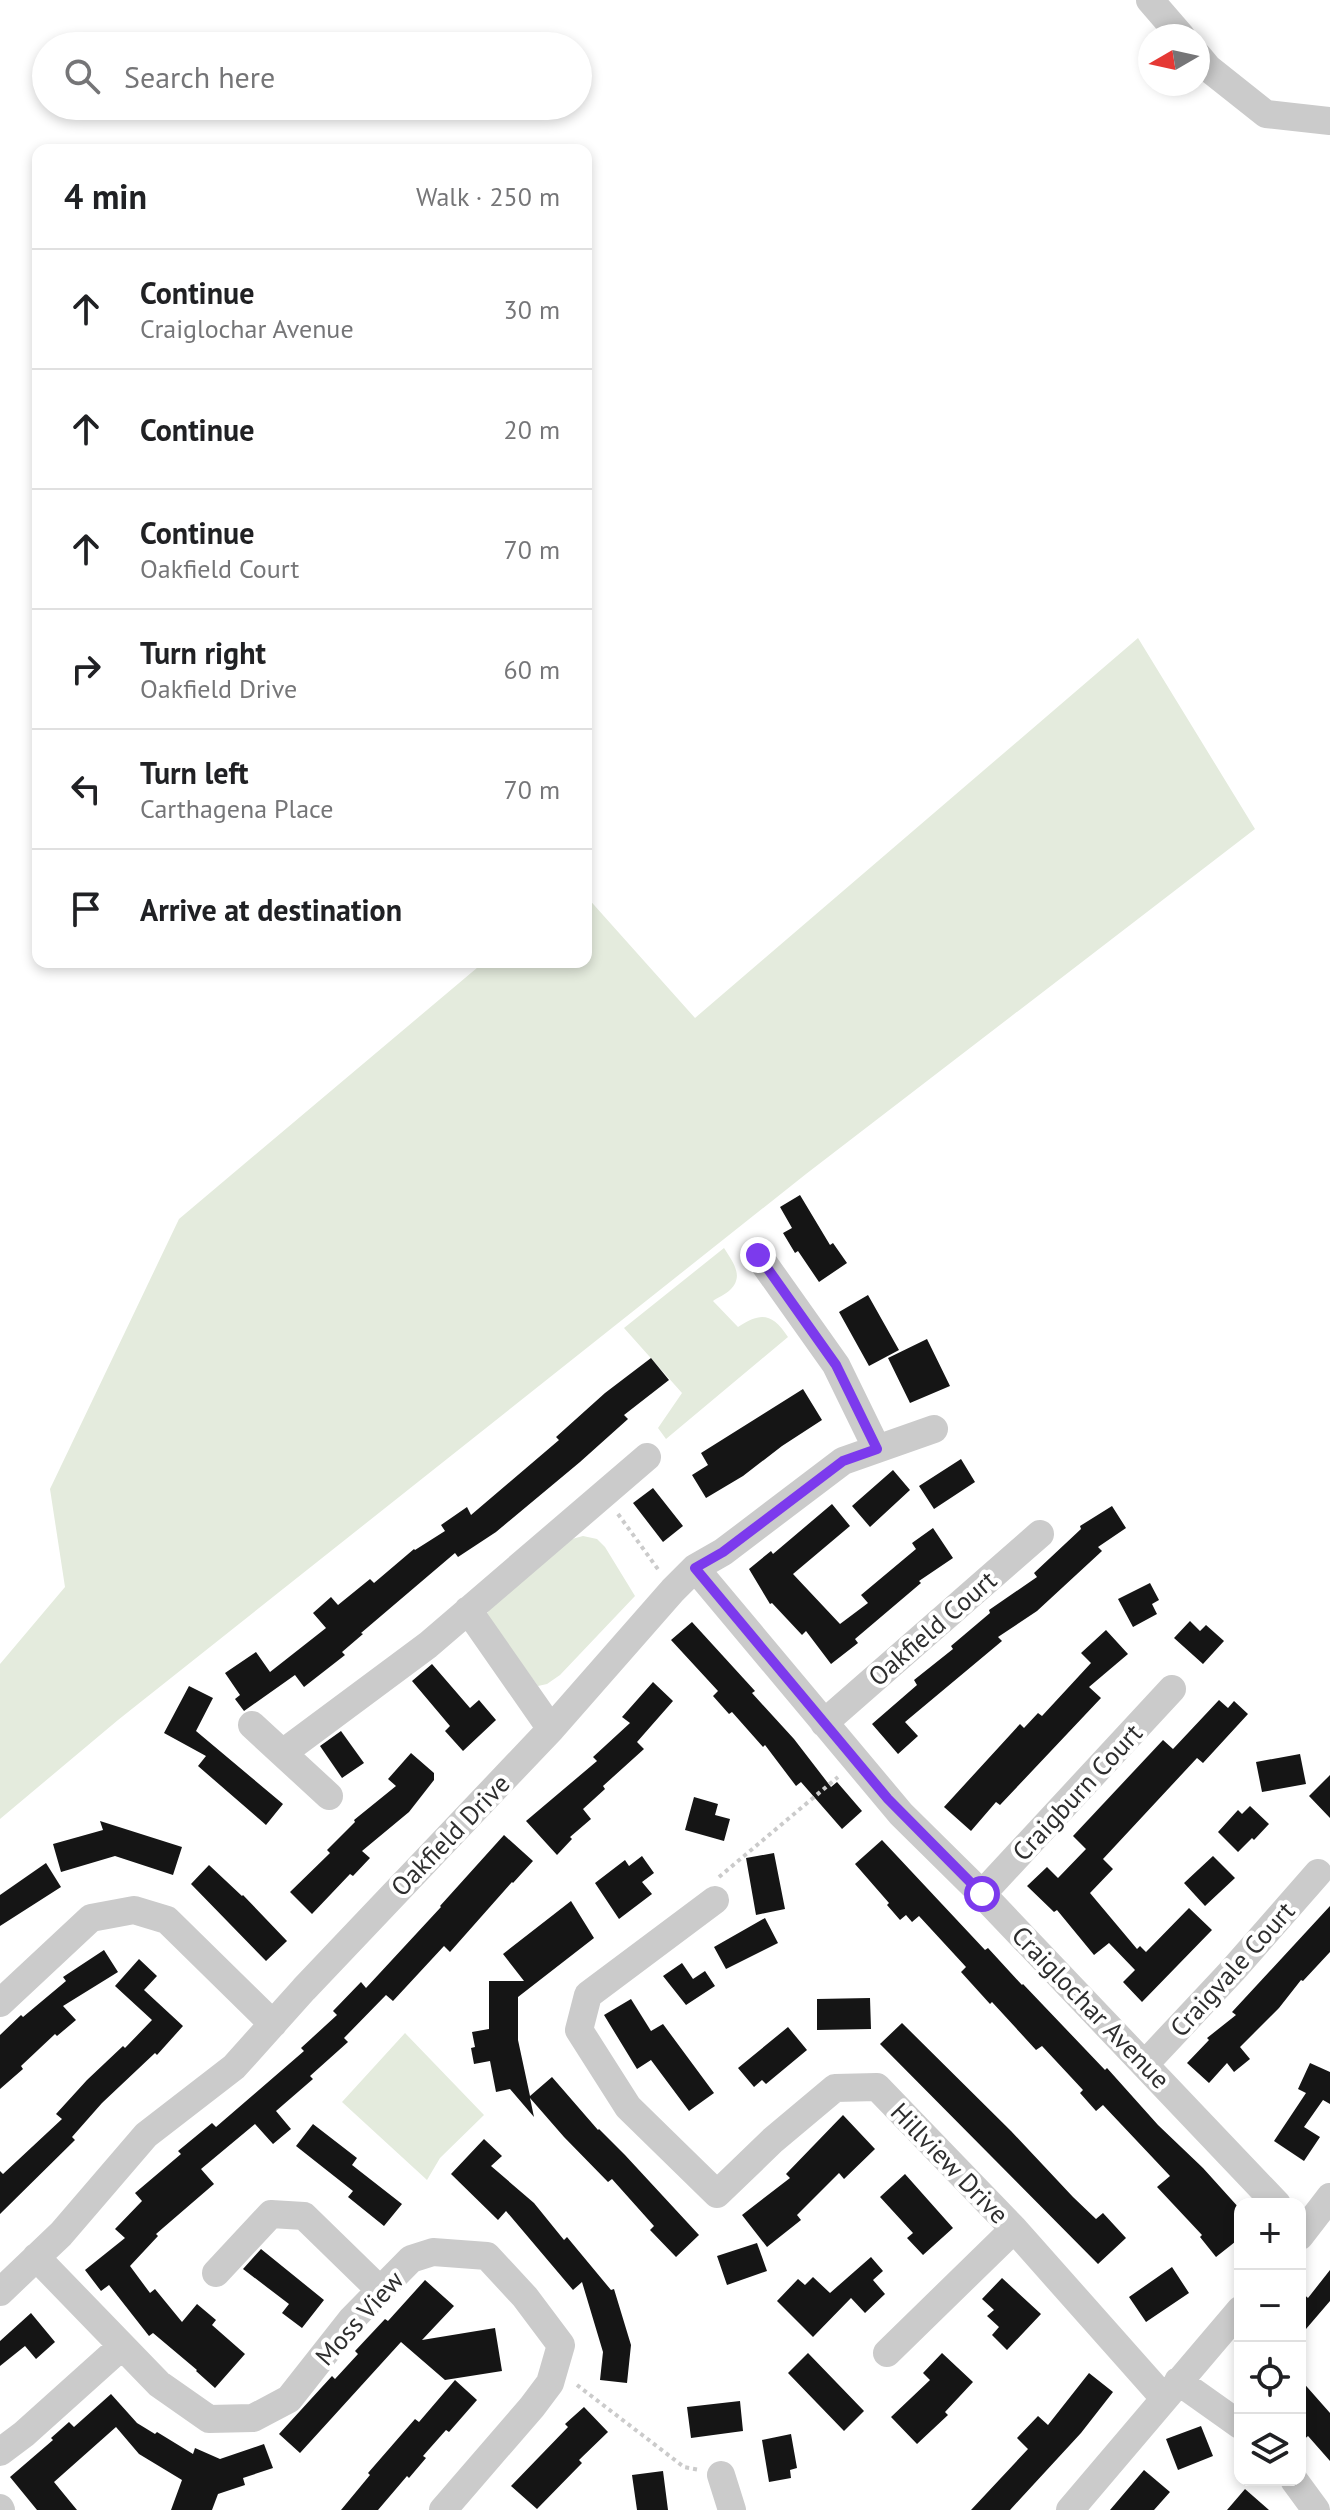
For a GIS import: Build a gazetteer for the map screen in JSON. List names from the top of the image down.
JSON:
{
  "streets": {
    "street": [
      "Oakfield Court",
      "Craigburn Court",
      "Oakfield Drive",
      "Craigvale Court",
      "Craiglochar Avenue",
      "Hillview Drive",
      "Moss View"
    ]
  },
  "crossings": [
    ["Craigburn Court", "Craiglochar Avenue"],
    ["Oakfield Drive", "Moss View"],
    ["Craigvale Court", "Craiglochar Avenue"]
  ],
  "north": "left",
  "page": {
    "search": "Search here",
    "heading": ["4 min", "Walk · 250 m"],
    "list": [
      ["Continue", "Craiglochar Avenue", "30 m"],
      ["Continue", "20 m"],
      ["Continue", "Oakfield Court", "70 m"],
      ["Turn right", "Oakfield Drive", "60 m"],
      ["Turn left", "Carthagena Place", "70 m"],
      "Arrive at destination"
    ],
    "map_buttons": ["+", "−"]
  }
}
